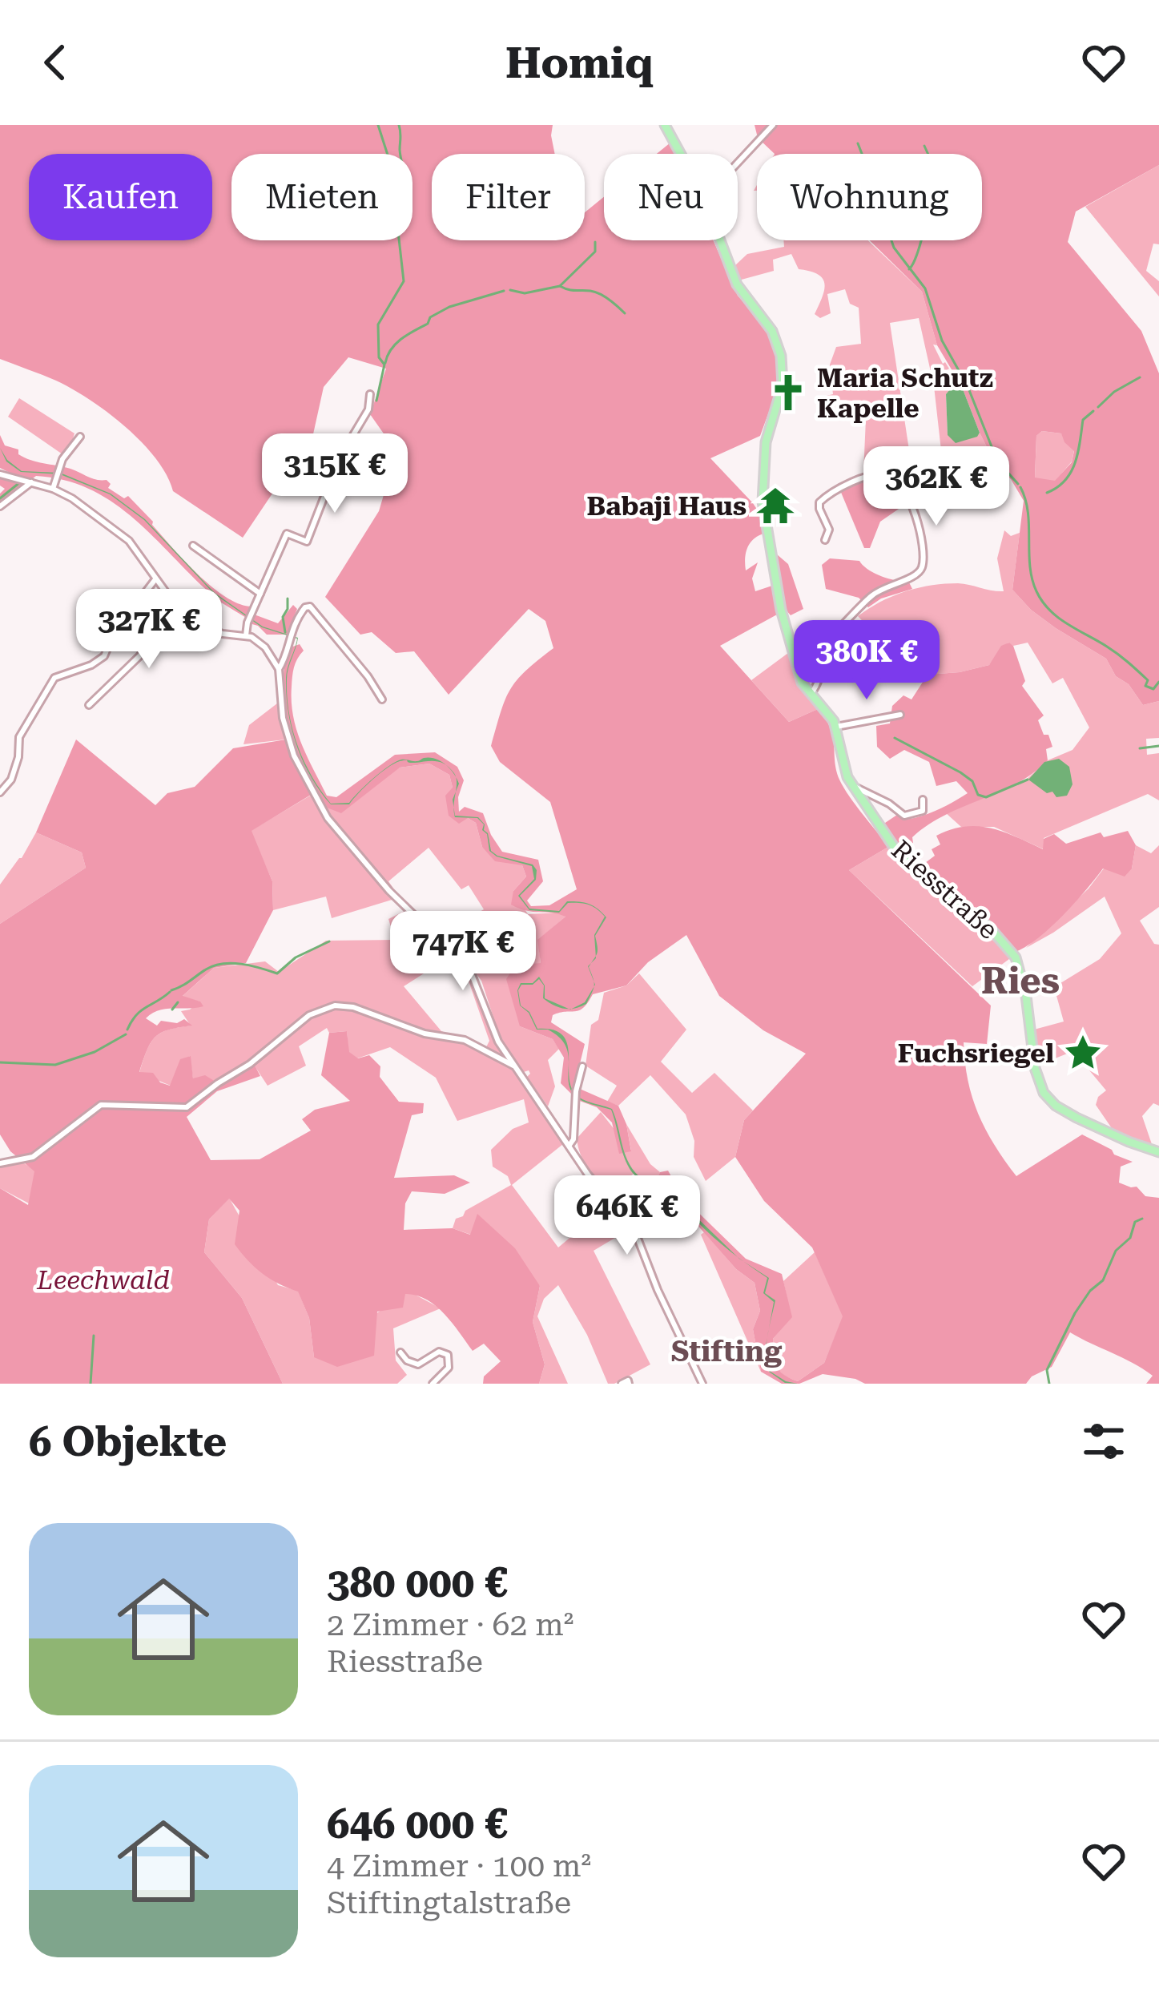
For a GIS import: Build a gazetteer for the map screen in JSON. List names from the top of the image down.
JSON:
{
  "streets": {
    "main road": ["Riesstraße"]
  },
  "districts": ["Ries", "Stifting"],
  "parks": ["Leechwald"],
  "places": {
    "church": ["Maria Schutz Kapelle"],
    "temple": ["Babaji Haus"],
    "place": ["Fuchsriegel"]
  },
  "page": {
    "header": "Homiq",
    "chip": [
      "Kaufen",
      "Mieten",
      "Filter",
      "Neu",
      "Wohnung"
    ],
    "price": [
      "315K €",
      "362K €",
      "327K €",
      "380K €",
      "747K €",
      "646K €"
    ],
    "heading": "6 Objekte",
    "list": [
      {
        "name": "380 000 €",
        "note": "2 Zimmer · 62 m² · Riesstraße"
      },
      {
        "name": "646 000 €",
        "note": "4 Zimmer · 100 m² · Stiftingtalstraße"
      }
    ]
  }
}
